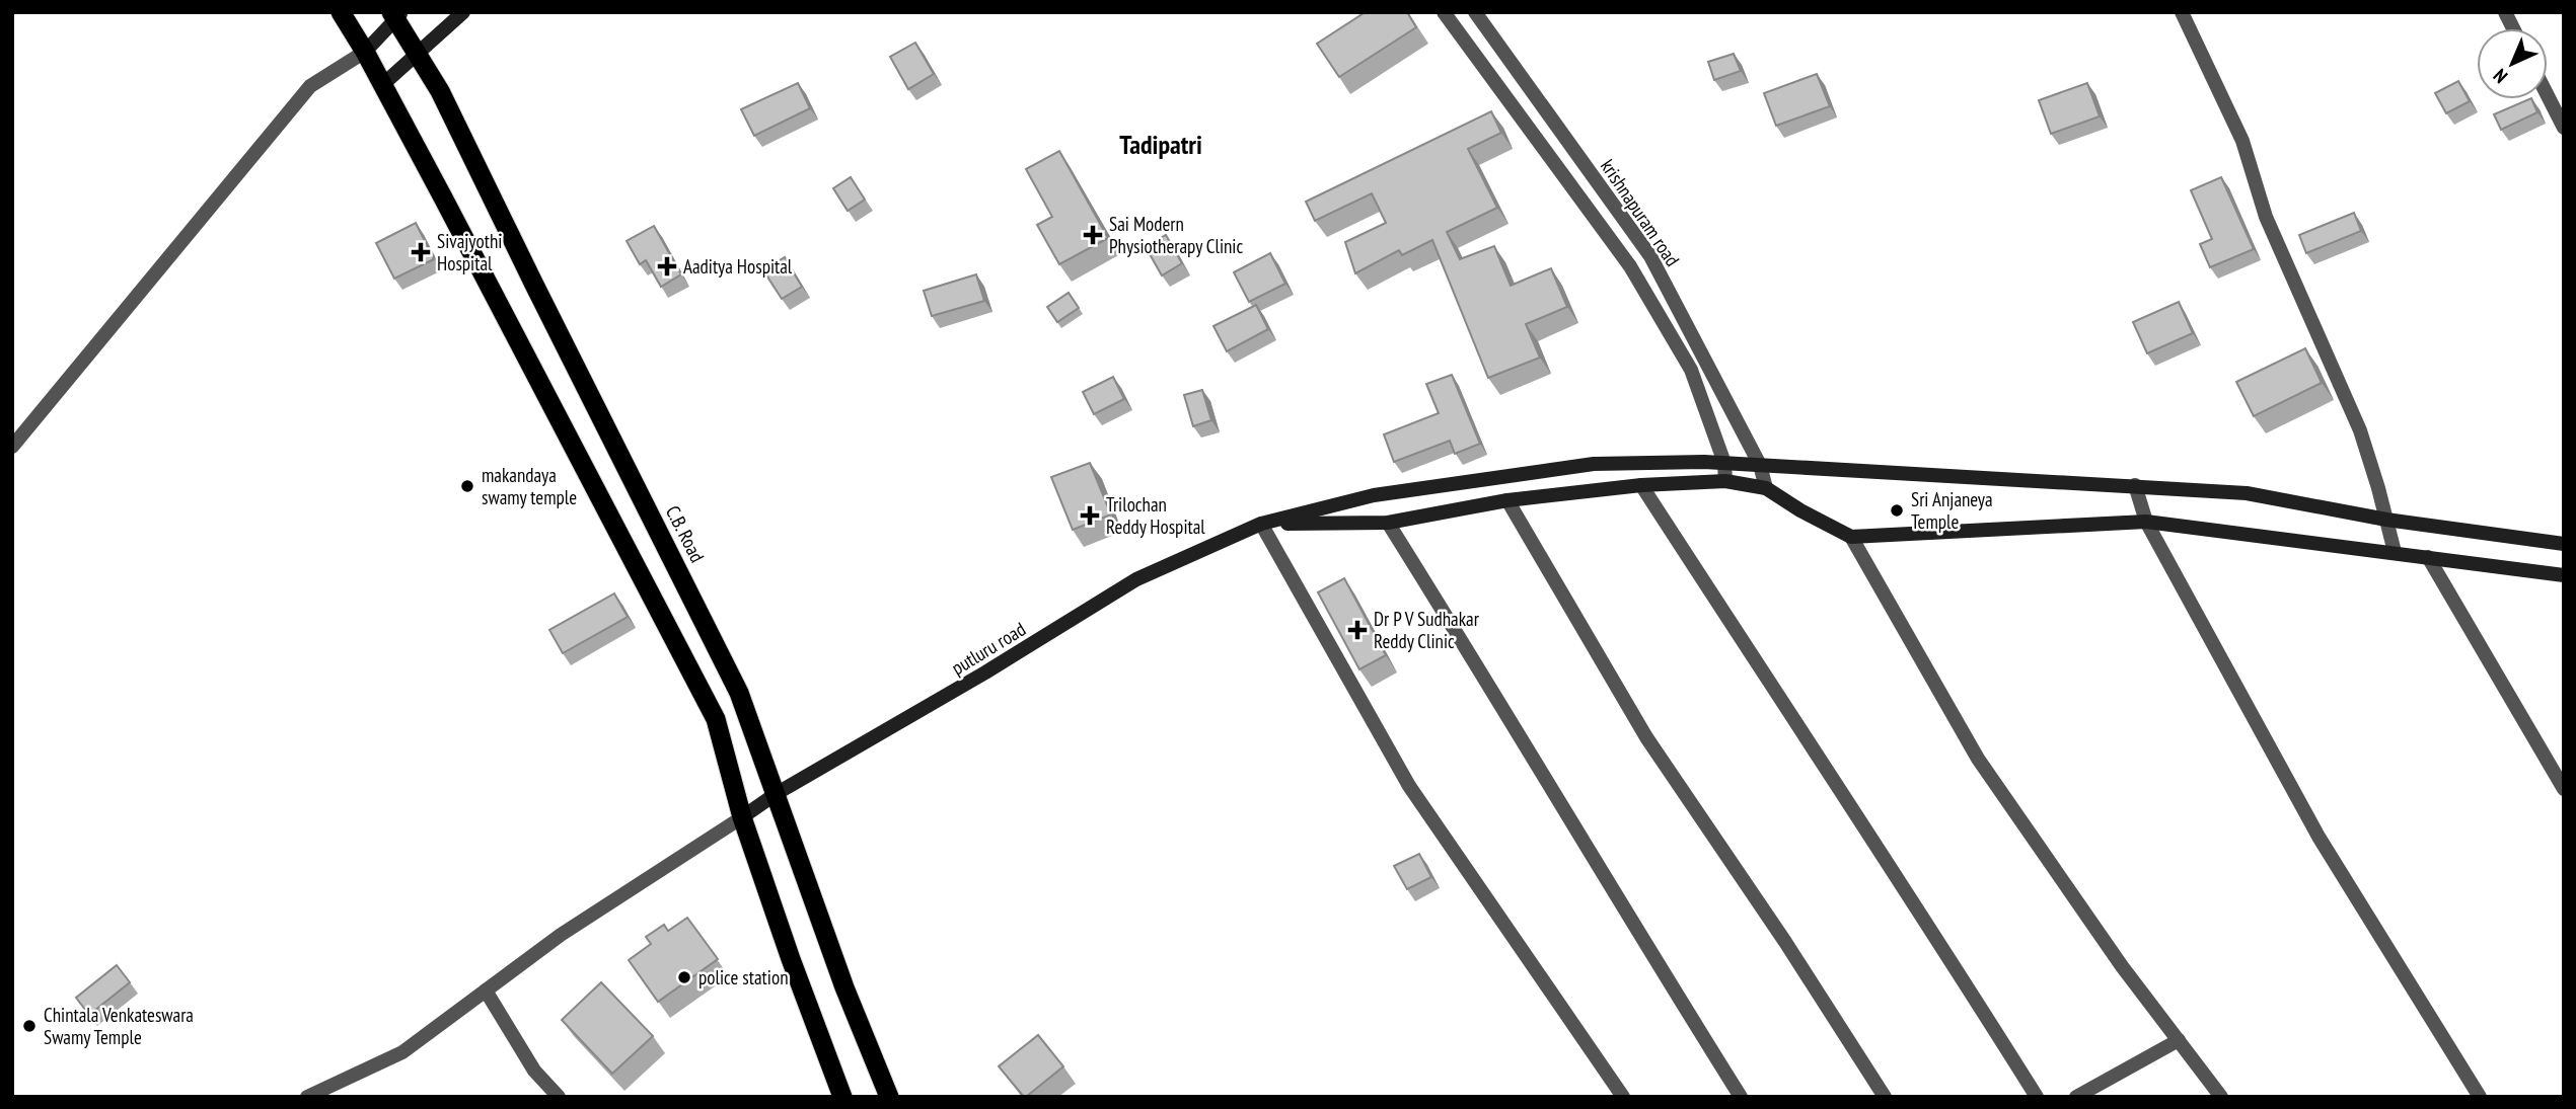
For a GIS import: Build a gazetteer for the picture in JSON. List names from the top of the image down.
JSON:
{
  "streets": {
    "highway": ["C.B. Road"],
    "main road": ["putluru road"],
    "street": ["krishnapuram road"]
  },
  "crossings": [
    ["C.B. Road", "putluru road"]
  ],
  "districts": ["Tadipatri"],
  "places": {
    "health": [
      "Sai Modern Physiotherapy Clinic",
      "Sivajyothi Hospital",
      "Aaditya Hospital",
      "Trilochan Reddy Hospital",
      "Dr P V Sudhakar Reddy Clinic"
    ],
    "other": [
      "makandaya swamy temple",
      "Sri Anjaneya Temple",
      "police station",
      "Chintala Venkateswara Swamy Temple"
    ]
  },
  "north": "bottom left"
}
